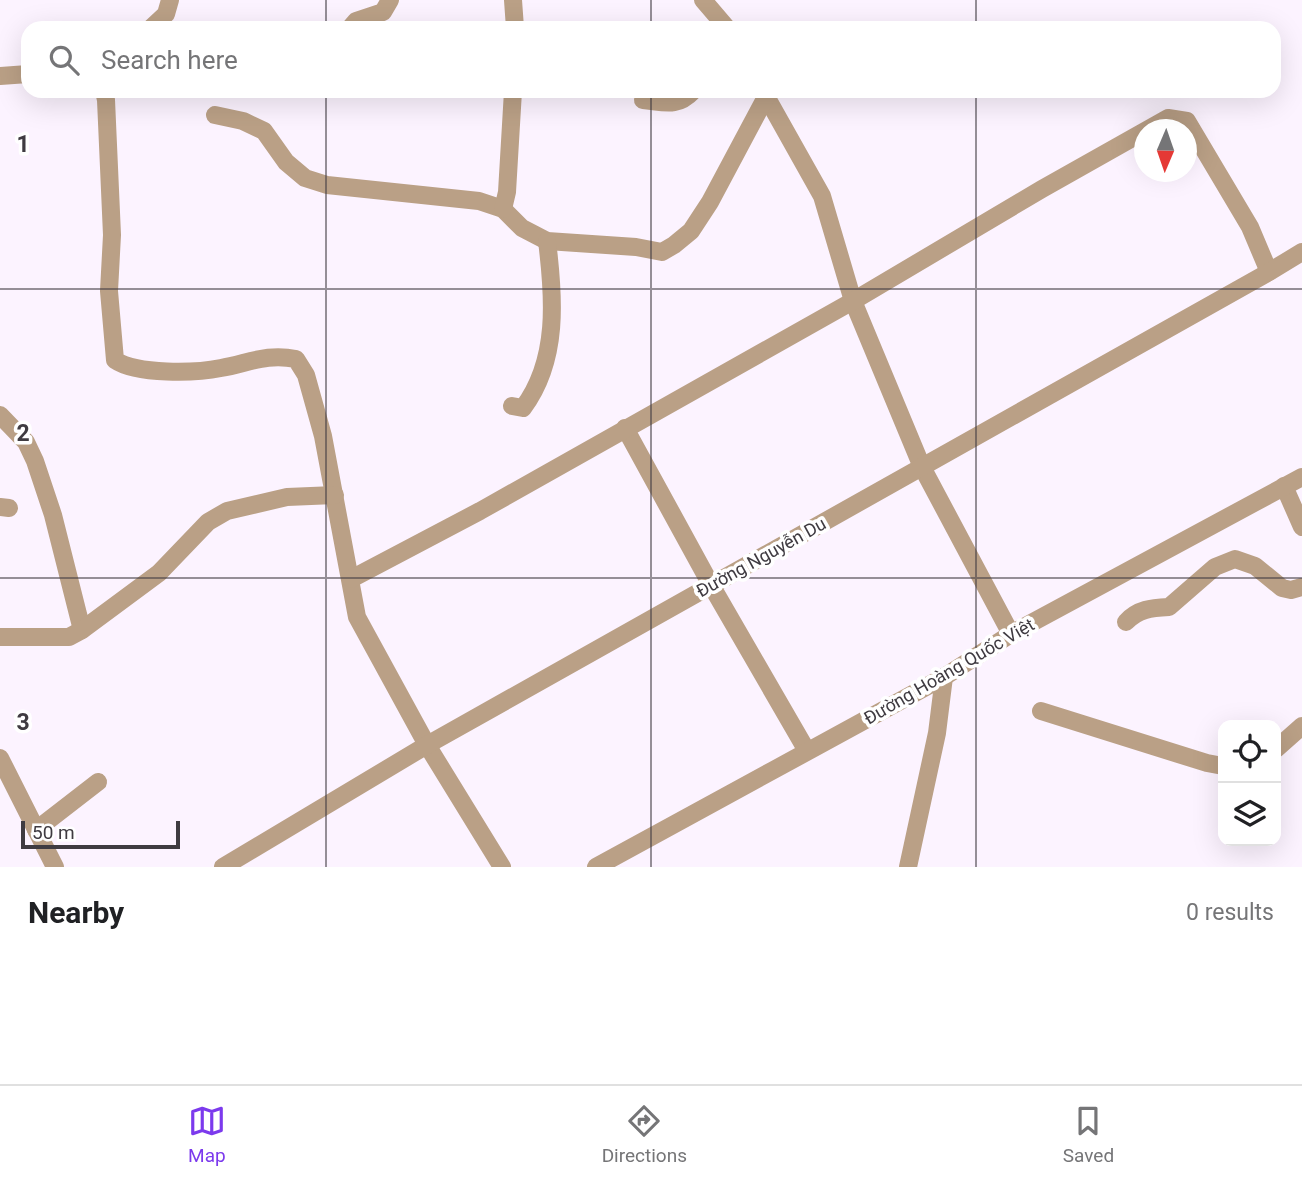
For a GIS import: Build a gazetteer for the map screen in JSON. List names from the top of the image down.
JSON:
{
  "streets": {
    "street": ["Đường Nguyễn Du", "Đường Hoàng Quốc Việt"]
  },
  "scale_bar": "50 m",
  "north": "bottom",
  "page": {
    "search": "Search here",
    "scale": "50 m",
    "heading": ["Nearby", "0 results"],
    "nav": ["Map", "Directions", "Saved"]
  },
  "grid": {
    "rows": ["1", "2", "3"]
  }
}
